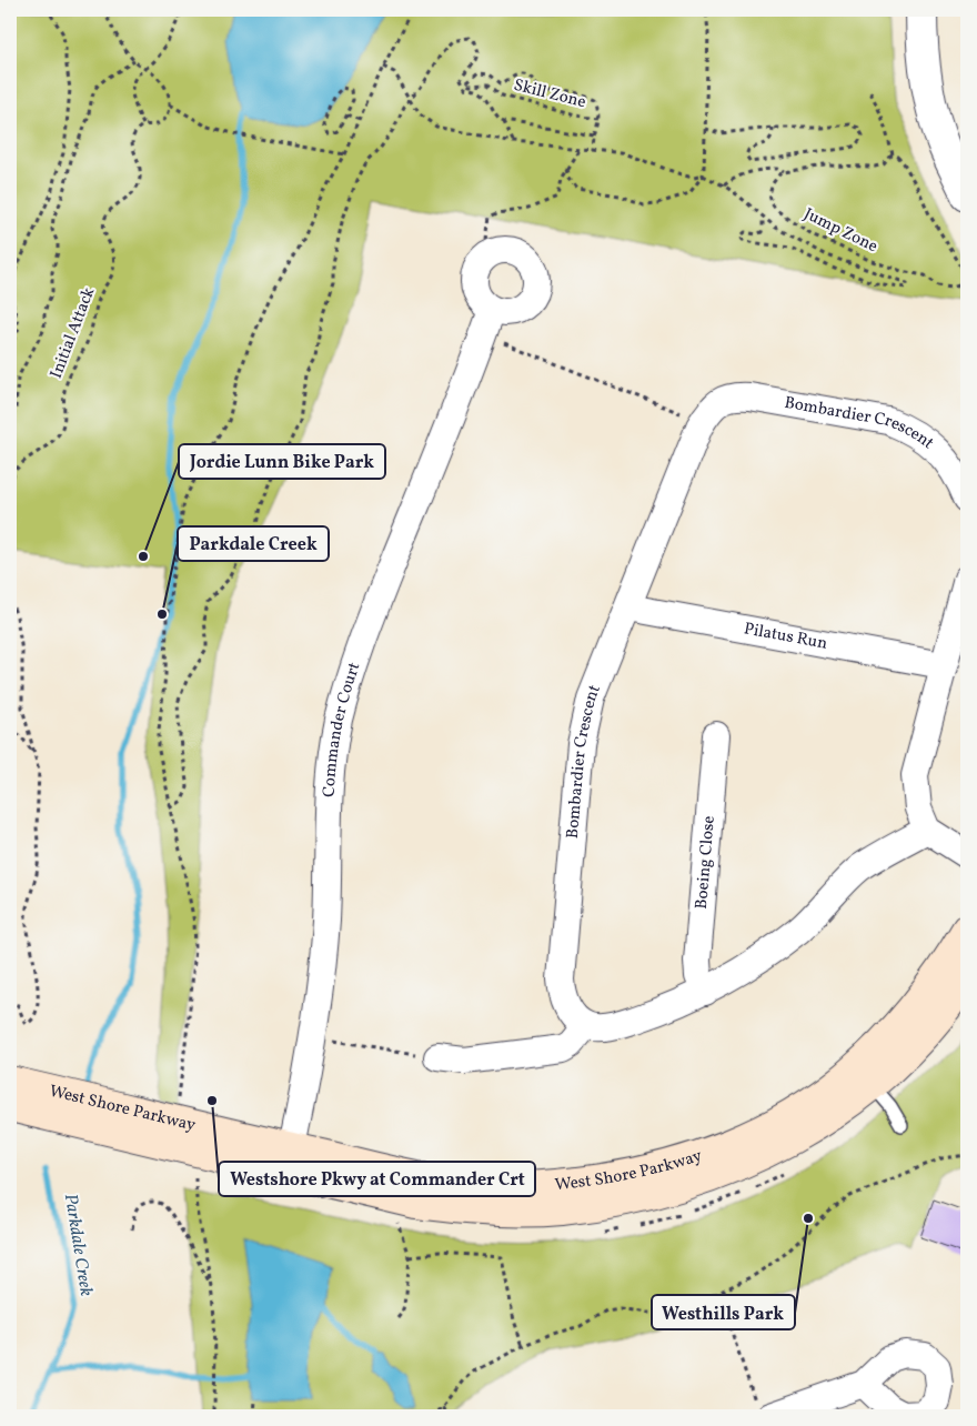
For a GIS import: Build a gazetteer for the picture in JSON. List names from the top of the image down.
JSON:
{
  "streets": {
    "main road": ["West Shore Parkway"],
    "street": [
      "Bombardier Crescent",
      "Pilatus Run",
      "Commander Court",
      "Boeing Close"
    ],
    "path": ["Skill Zone", "Jump Zone", "Initial Attack"]
  },
  "crossings": [
    ["Bombardier Crescent", "Pilatus Run"],
    ["Commander Court", "West Shore Parkway"]
  ],
  "water": ["Parkdale Creek"],
  "places": [
    "Jordie Lunn Bike Park",
    "Parkdale Creek",
    "Westshore Pkwy at Commander Crt",
    "Westhills Park"
  ]
}
